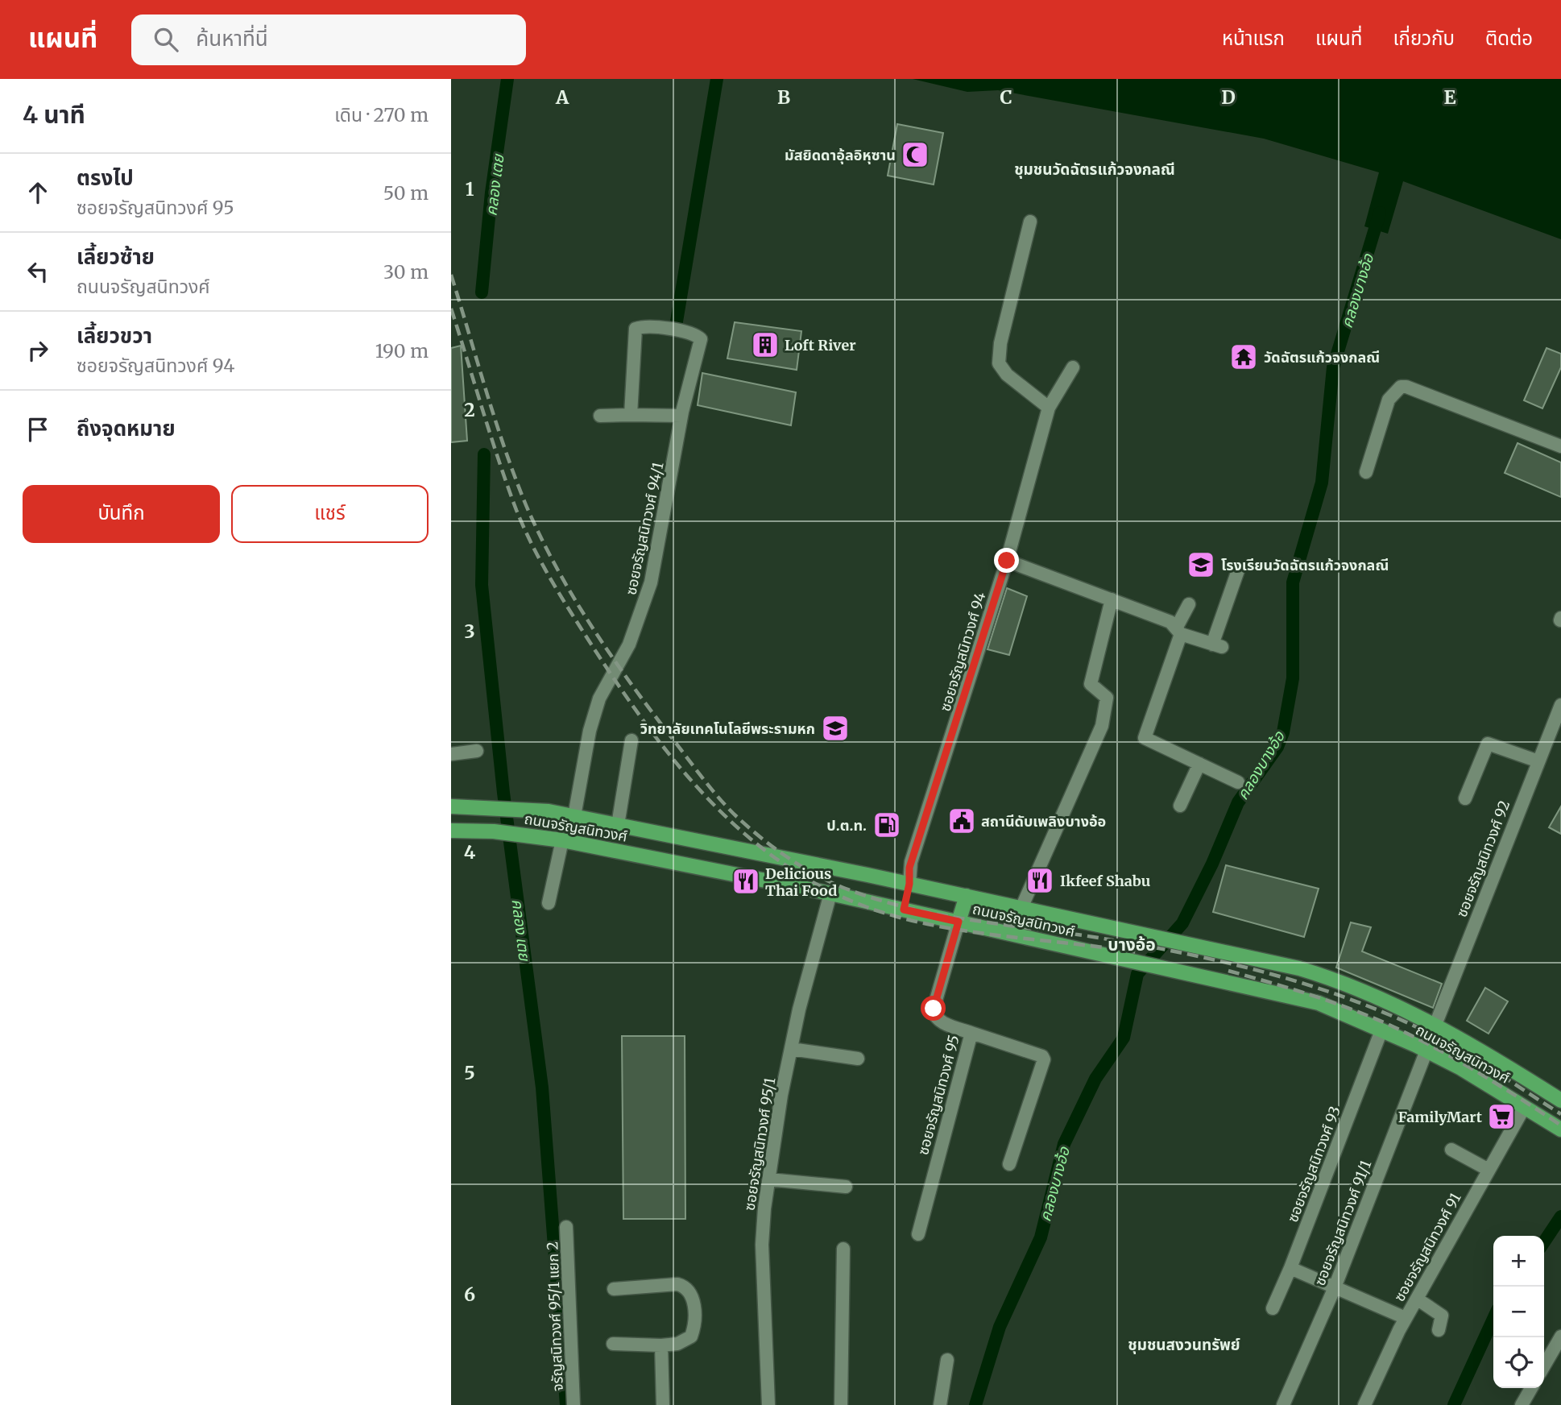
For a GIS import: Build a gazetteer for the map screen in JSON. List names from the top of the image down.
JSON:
{
  "streets": {
    "main road": ["ถนนจรัญสนิทวงศ์"],
    "street": [
      "ซอยจรัญสนิทวงศ์ 94/1",
      "ซอยจรัญสนิทวงศ์ 94",
      "ซอยจรัญสนิทวงศ์ 92",
      "ซอยจรัญสนิทวงศ์ 95",
      "ซอยจรัญสนิทวงศ์ 95/1",
      "ซอยจรัญสนิทวงศ์ 93",
      "ซอยจรัญสนิทวงศ์ 91/1",
      "ซอยจรัญสนิทวงศ์ 91",
      "จรัญสนิทวงศ์ 95/1 แยก 2"
    ]
  },
  "crossings": [
    ["ซอยจรัญสนิทวงศ์ 94/1", "ถนนจรัญสนิทวงศ์"],
    ["ซอยจรัญสนิทวงศ์ 94", "ถนนจรัญสนิทวงศ์"],
    ["ถนนจรัญสนิทวงศ์", "ซอยจรัญสนิทวงศ์ 92"],
    ["ถนนจรัญสนิทวงศ์", "ซอยจรัญสนิทวงศ์ 95"],
    ["ถนนจรัญสนิทวงศ์", "ซอยจรัญสนิทวงศ์ 95/1"],
    ["ถนนจรัญสนิทวงศ์", "ซอยจรัญสนิทวงศ์ 93"],
    ["ถนนจรัญสนิทวงศ์", "ซอยจรัญสนิทวงศ์ 91/1"],
    ["ถนนจรัญสนิทวงศ์", "ซอยจรัญสนิทวงศ์ 91"]
  ],
  "districts": ["ชุมชนวัดฉัตรแก้วจงกลณี", "บางอ้อ", "ชุมชนสงวนทรัพย์"],
  "water": ["คลอง เตย", "คลองบางอ้อ"],
  "places": {
    "mosque": ["มัสยิดดาอุ้ลอิหุซาน"],
    "building": ["Loft River"],
    "temple": ["วัดฉัตรแก้วจงกลณี"],
    "school or university": ["โรงเรียนวัดฉัตรแก้วจงกลณี", "วิทยาลัยเทคโนโลยีพระรามหก"],
    "public building": ["สถานีดับเพลิงบางอ้อ"],
    "fuel station": ["ป.ต.ท."],
    "restaurant": ["Ikfeef Shabu", "Delicious Thai Food"],
    "supermarket": ["FamilyMart"]
  },
  "page": {
    "header": "แผนที่",
    "search": "ค้นหาที่นี่",
    "nav": [
      "หน้าแรก",
      "แผนที่",
      "เกี่ยวกับ",
      "ติดต่อ"
    ],
    "heading": ["4 นาที", "เดิน · 270 m"],
    "list": [
      ["ตรงไป", "ซอยจรัญสนิทวงศ์ 95", "50 m"],
      ["เลี้ยวซ้าย", "ถนนจรัญสนิทวงศ์", "30 m"],
      ["เลี้ยวขวา", "ซอยจรัญสนิทวงศ์ 94", "190 m"],
      "ถึงจุดหมาย"
    ],
    "buttons": ["บันทึก", "แชร์"],
    "map_buttons": ["+", "−"]
  },
  "grid": {
    "columns": [
      "A",
      "B",
      "C",
      "D",
      "E"
    ],
    "rows": [
      "1",
      "2",
      "3",
      "4",
      "5",
      "6"
    ]
  }
}
